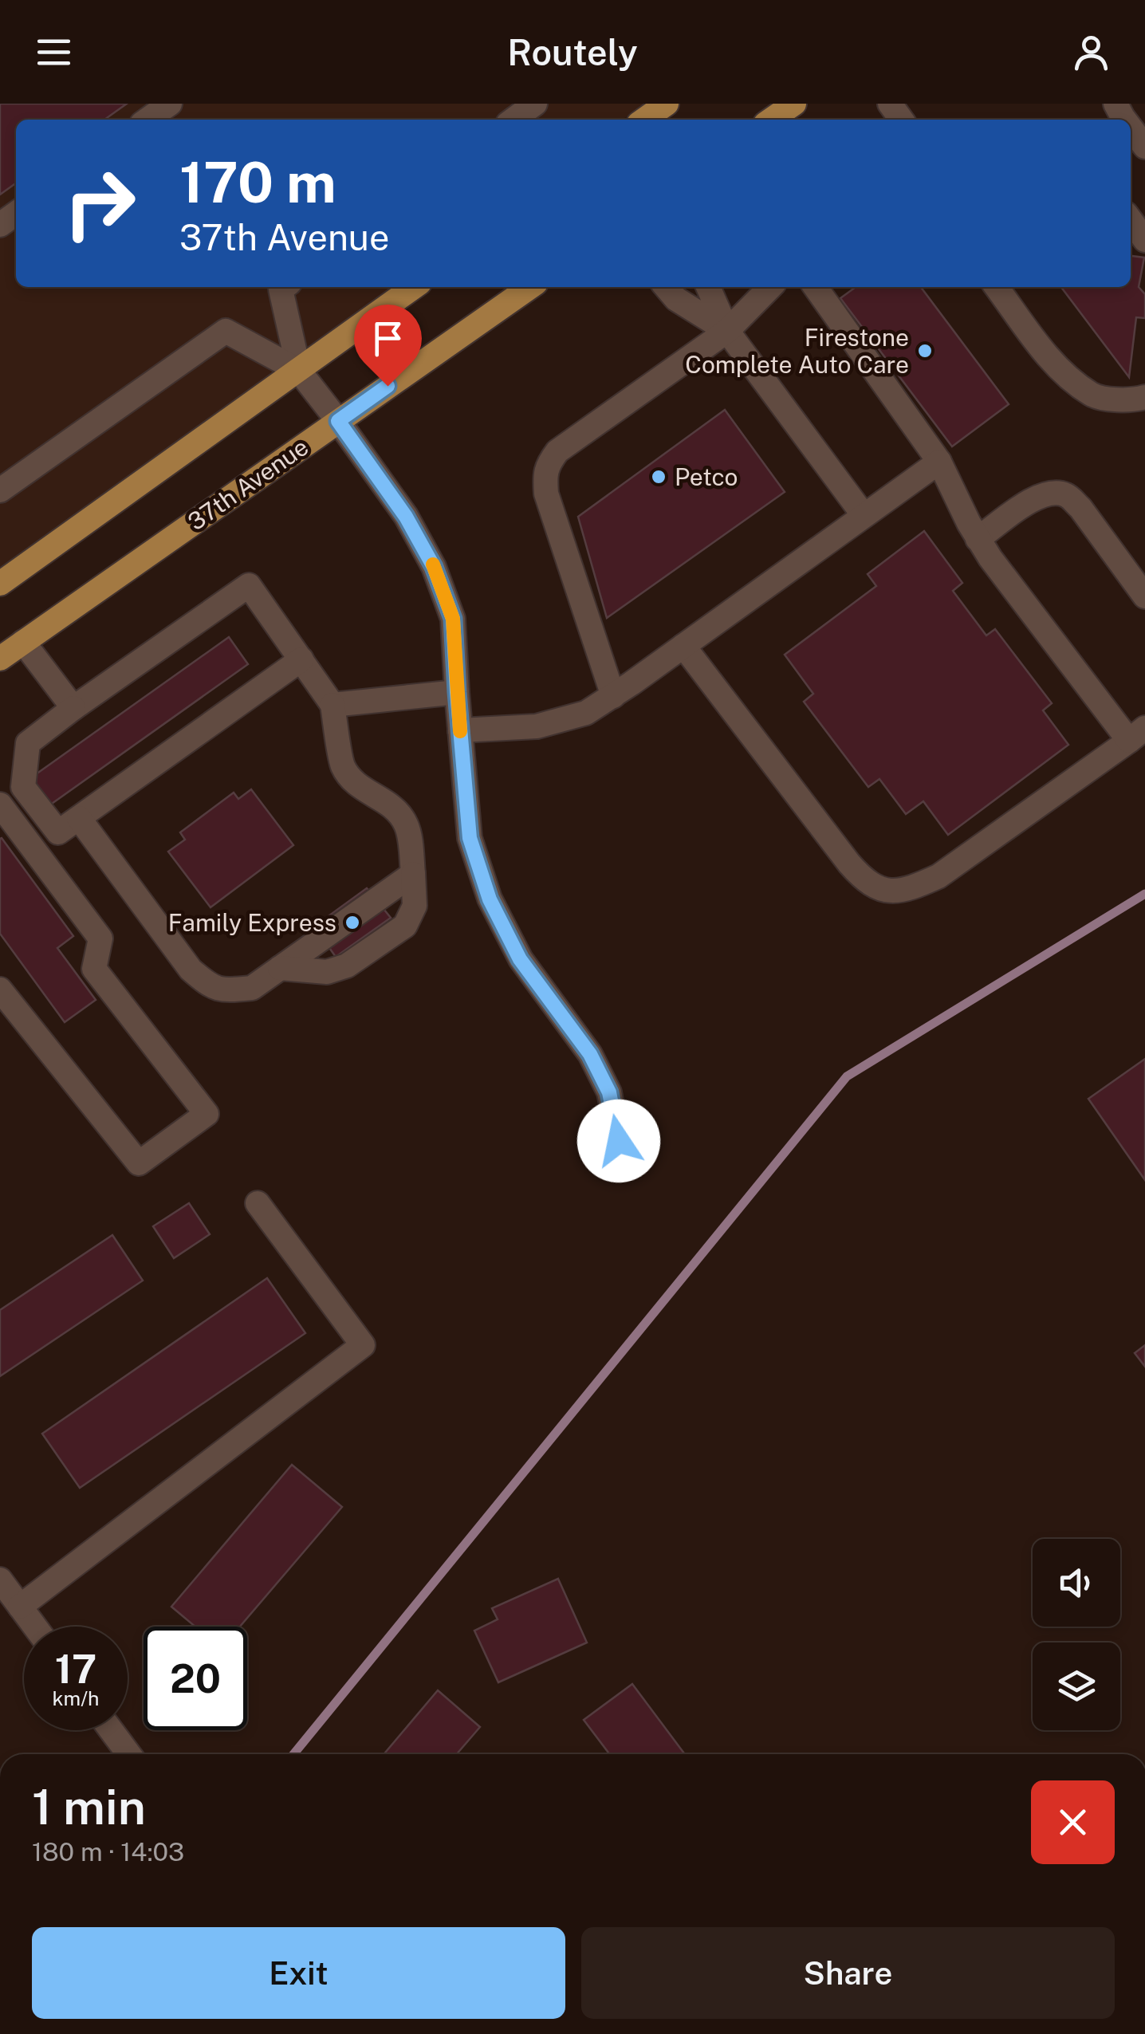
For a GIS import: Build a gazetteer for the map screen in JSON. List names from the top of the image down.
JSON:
{
  "streets": {
    "main road": ["37th Avenue"]
  },
  "places": ["Firestone Complete Auto Care", "Petco", "Family Express"],
  "page": {
    "header": "Routely",
    "turn": ["170 m", "37th Avenue"],
    "speed": "17 km/h",
    "limit": "20",
    "heading": ["1 min", "180 m · 14:03"],
    "buttons": ["Exit", "Share"]
  }
}
